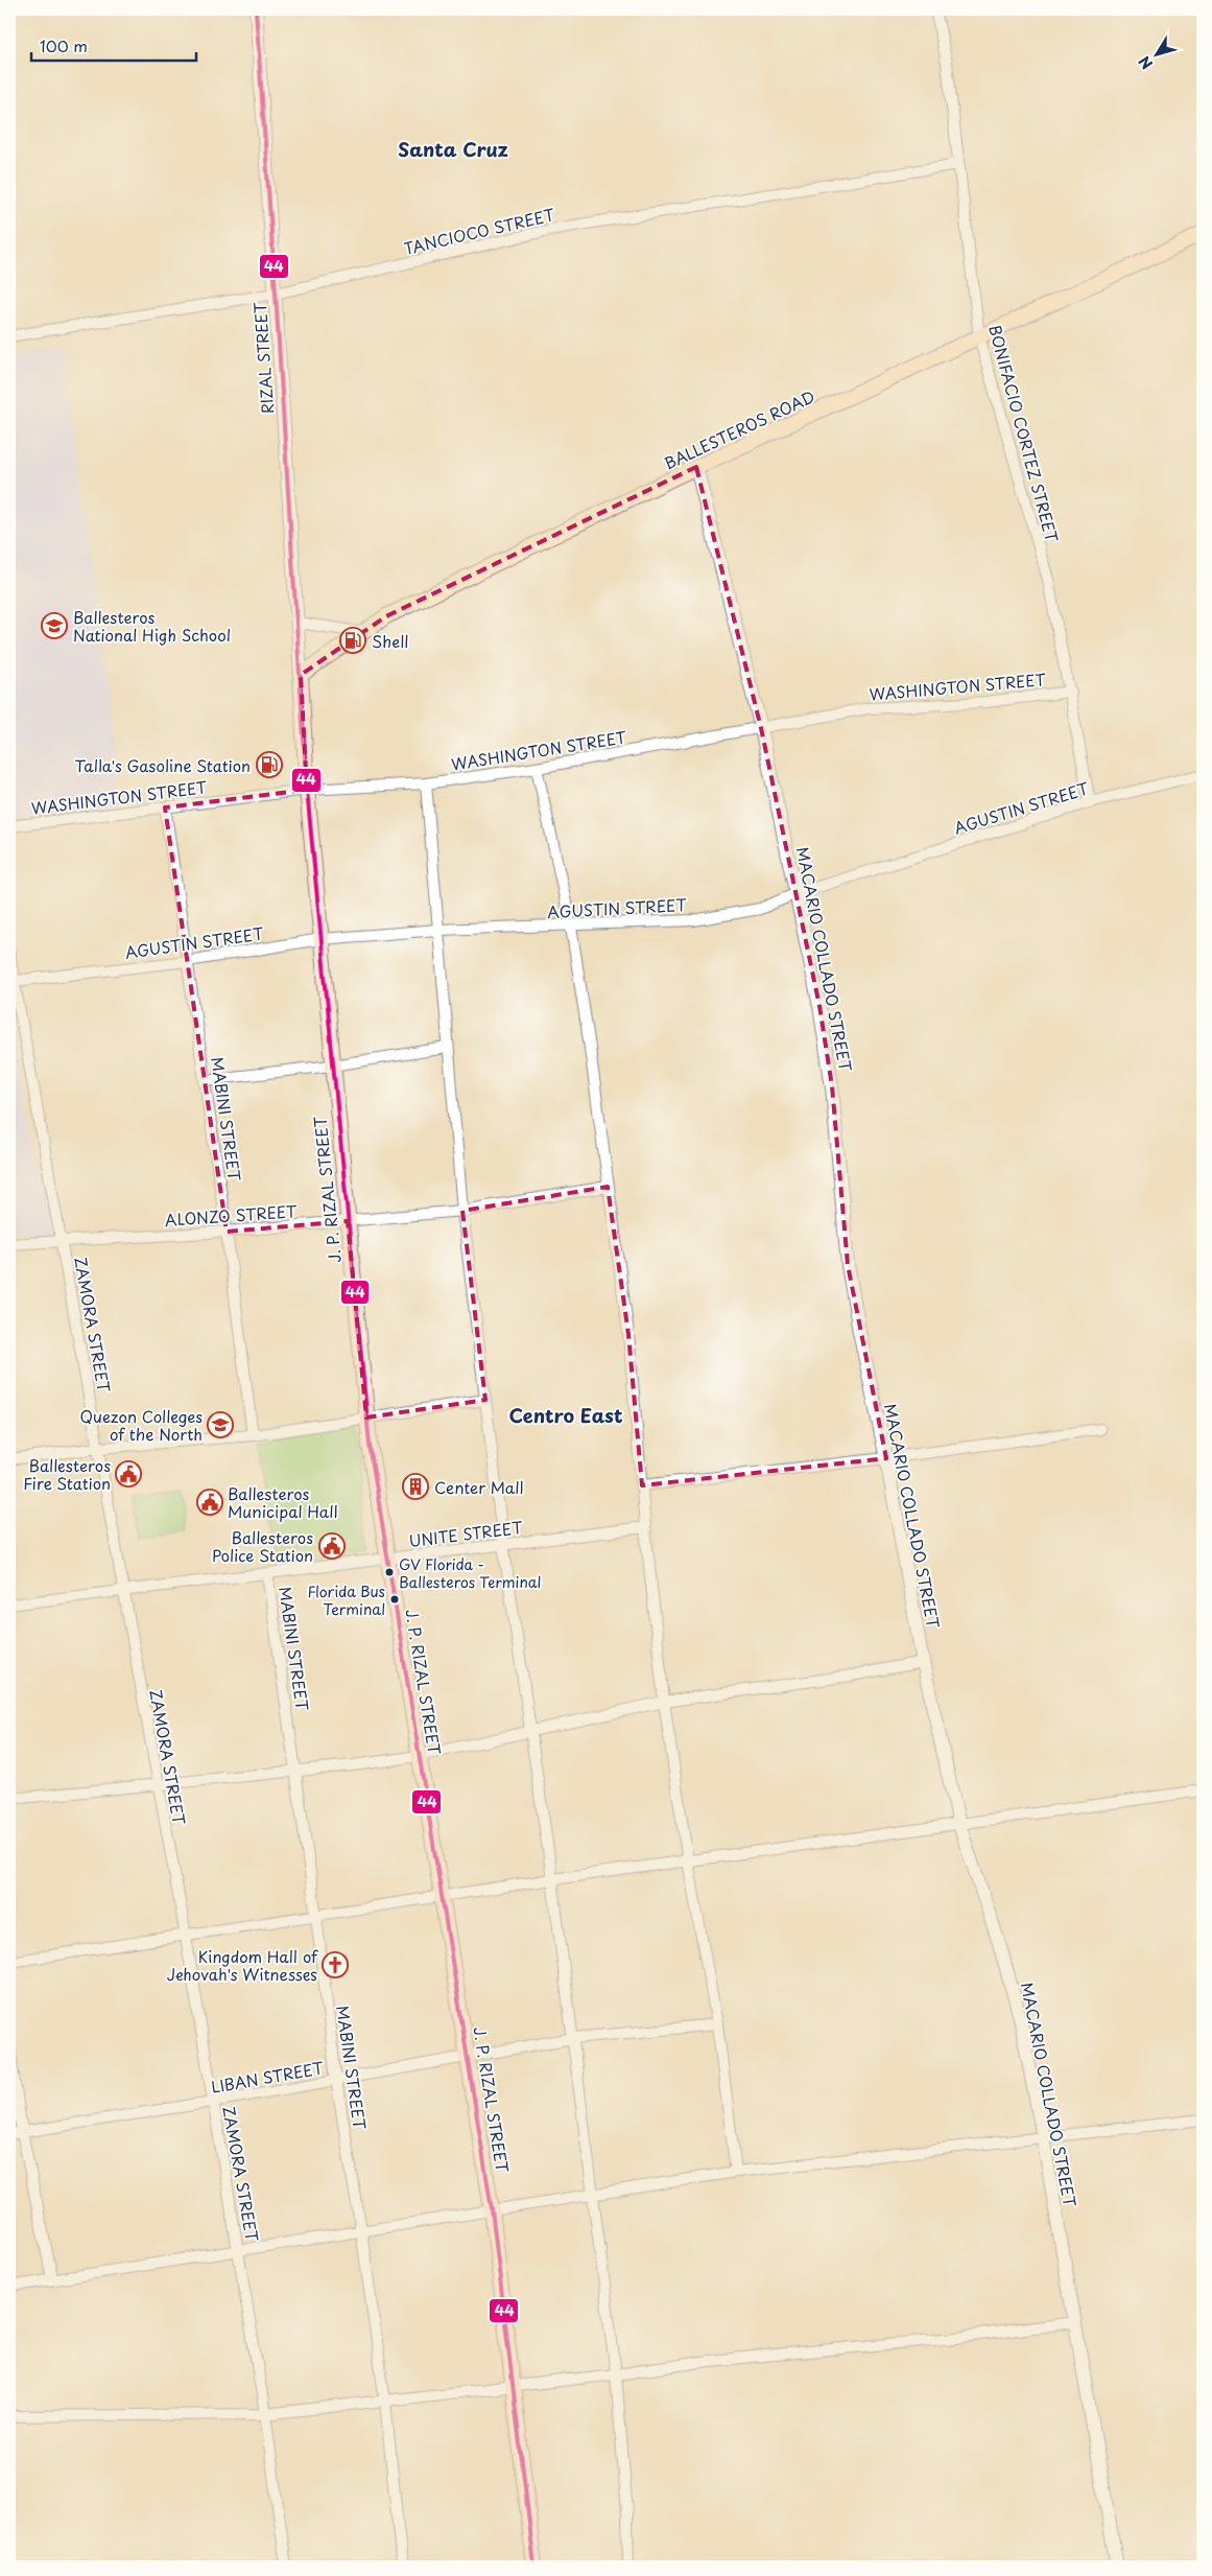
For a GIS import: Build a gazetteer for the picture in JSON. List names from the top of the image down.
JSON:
{
  "streets": {
    "main road": ["BALLESTEROS ROAD", "J. P. RIZAL STREET"],
    "street": [
      "TANCIOCO STREET",
      "RIZAL STREET",
      "BONIFACIO CORTEZ STREET",
      "WASHINGTON STREET",
      "AGUSTIN STREET",
      "MACARIO COLLADO STREET",
      "MABINI STREET",
      "ALONZO STREET",
      "ZAMORA STREET",
      "UNITE STREET",
      "LIBAN STREET"
    ]
  },
  "crossings": [
    ["TANCIOCO STREET", "RIZAL STREET"],
    ["TANCIOCO STREET", "BONIFACIO CORTEZ STREET"],
    ["RIZAL STREET", "BALLESTEROS ROAD"],
    ["RIZAL STREET", "J. P. RIZAL STREET"],
    ["BALLESTEROS ROAD", "BONIFACIO CORTEZ STREET"],
    ["BALLESTEROS ROAD", "MACARIO COLLADO STREET"],
    ["BALLESTEROS ROAD", "J. P. RIZAL STREET"],
    ["BONIFACIO CORTEZ STREET", "WASHINGTON STREET"],
    ["BONIFACIO CORTEZ STREET", "AGUSTIN STREET"],
    ["WASHINGTON STREET", "MACARIO COLLADO STREET"],
    ["WASHINGTON STREET", "MABINI STREET"],
    ["WASHINGTON STREET", "J. P. RIZAL STREET"],
    ["AGUSTIN STREET", "MACARIO COLLADO STREET"],
    ["AGUSTIN STREET", "MABINI STREET"],
    ["AGUSTIN STREET", "J. P. RIZAL STREET"],
    ["AGUSTIN STREET", "ZAMORA STREET"],
    ["MABINI STREET", "ALONZO STREET"],
    ["MABINI STREET", "UNITE STREET"],
    ["MABINI STREET", "LIBAN STREET"],
    ["J. P. RIZAL STREET", "ALONZO STREET"],
    ["J. P. RIZAL STREET", "UNITE STREET"],
    ["J. P. RIZAL STREET", "LIBAN STREET"],
    ["ALONZO STREET", "ZAMORA STREET"],
    ["ZAMORA STREET", "UNITE STREET"],
    ["ZAMORA STREET", "LIBAN STREET"]
  ],
  "districts": ["Santa Cruz", "Centro East"],
  "places": {
    "school or university": ["Ballesteros National High School", "Quezon Colleges of the North"],
    "fuel station": ["Shell", "Talla's Gasoline Station"],
    "public building": ["Ballesteros Fire Station", "Ballesteros Municipal Hall", "Ballesteros Police Station"],
    "building": ["Center Mall"],
    "other": ["GV Florida - Ballesteros Terminal", "Florida Bus Terminal"],
    "church": ["Kingdom Hall of Jehovah's Witnesses"]
  },
  "lines": ["transit line 44"],
  "scale_bar": "100 m",
  "north": "bottom left"
}
